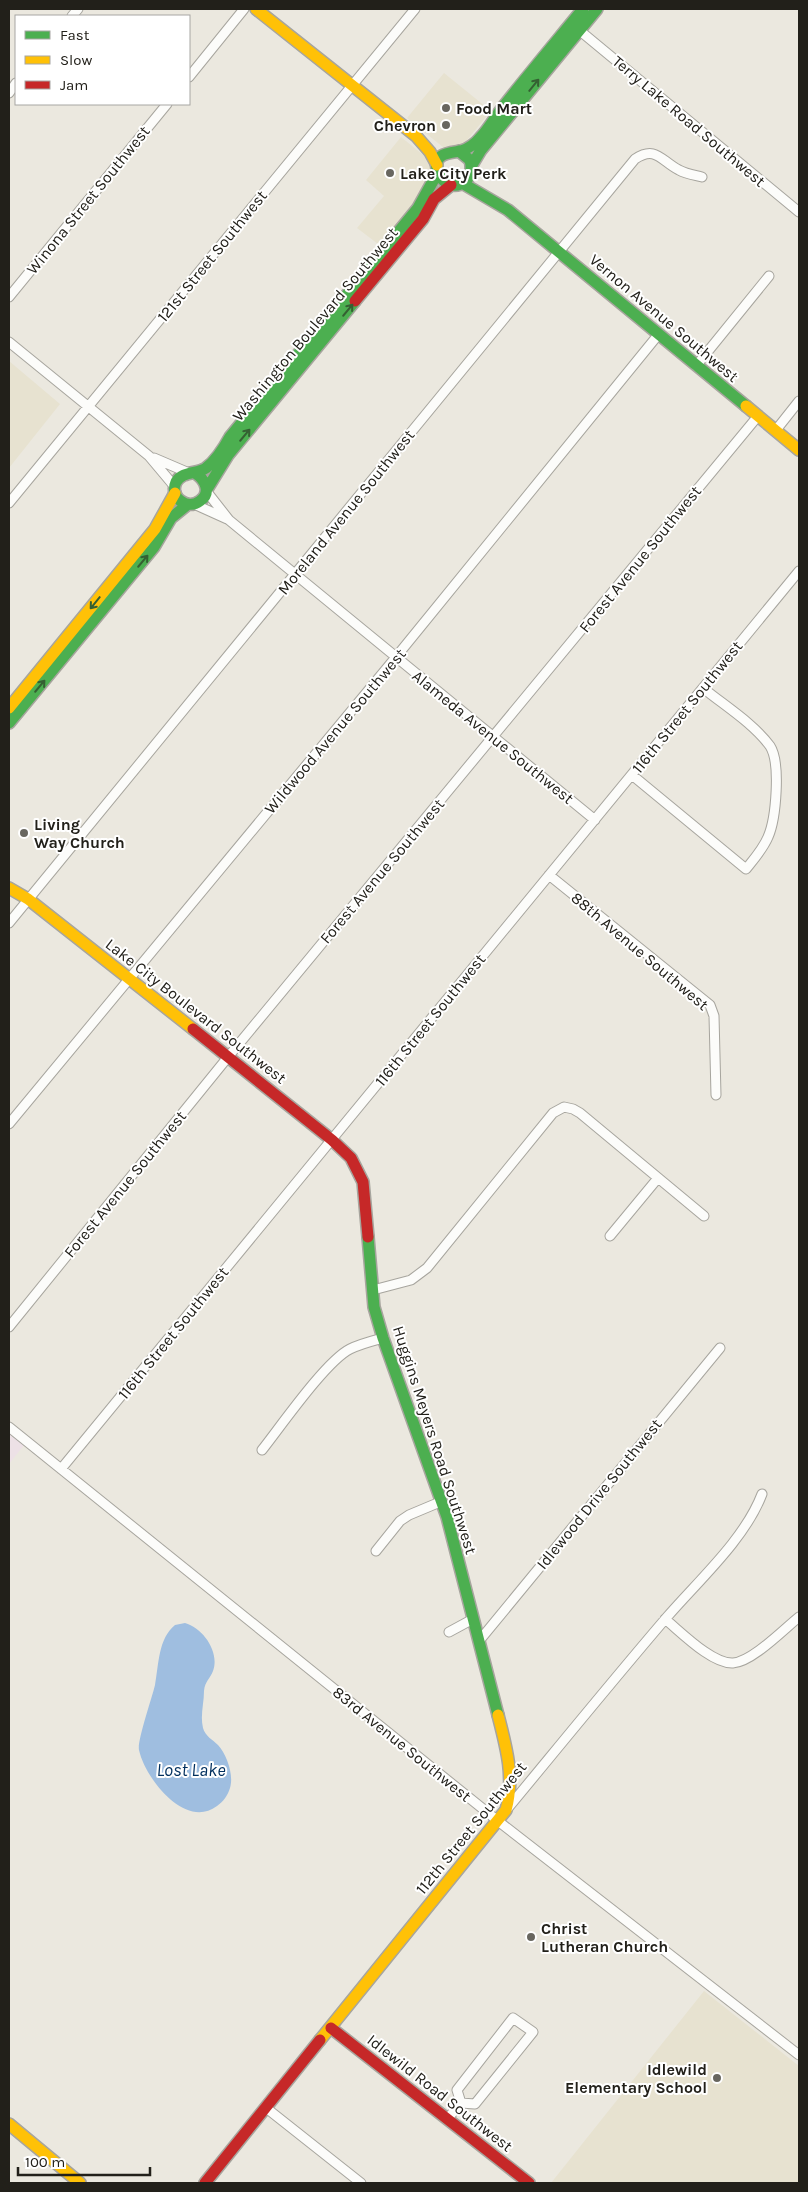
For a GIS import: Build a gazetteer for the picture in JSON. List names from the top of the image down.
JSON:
{
  "streets": {
    "street": [
      "Terry Lake Road Southwest",
      "Winona Street Southwest",
      "121st Street Southwest",
      "Vernon Avenue Southwest",
      "Washington Boulevard Southwest",
      "Moreland Avenue Southwest",
      "Forest Avenue Southwest",
      "116th Street Southwest",
      "Wildwood Avenue Southwest",
      "Alameda Avenue Southwest",
      "88th Avenue Southwest",
      "Lake City Boulevard Southwest",
      "Huggins Meyers Road Southwest",
      "Idlewood Drive Southwest",
      "83rd Avenue Southwest",
      "112th Street Southwest",
      "Idlewild Road Southwest"
    ]
  },
  "crossings": [
    ["Vernon Avenue Southwest", "Washington Boulevard Southwest"],
    ["Vernon Avenue Southwest", "Moreland Avenue Southwest"],
    ["Vernon Avenue Southwest", "Forest Avenue Southwest"],
    ["Vernon Avenue Southwest", "Wildwood Avenue Southwest"],
    ["Washington Boulevard Southwest", "Alameda Avenue Southwest"],
    ["Moreland Avenue Southwest", "Alameda Avenue Southwest"],
    ["Moreland Avenue Southwest", "Lake City Boulevard Southwest"],
    ["Forest Avenue Southwest", "Alameda Avenue Southwest"],
    ["Forest Avenue Southwest", "Lake City Boulevard Southwest"],
    ["116th Street Southwest", "Alameda Avenue Southwest"],
    ["116th Street Southwest", "88th Avenue Southwest"],
    ["116th Street Southwest", "Lake City Boulevard Southwest"],
    ["116th Street Southwest", "83rd Avenue Southwest"],
    ["Wildwood Avenue Southwest", "Alameda Avenue Southwest"],
    ["Wildwood Avenue Southwest", "Lake City Boulevard Southwest"],
    ["Lake City Boulevard Southwest", "Huggins Meyers Road Southwest"],
    ["Huggins Meyers Road Southwest", "Idlewood Drive Southwest"],
    ["Huggins Meyers Road Southwest", "112th Street Southwest"],
    ["83rd Avenue Southwest", "112th Street Southwest"],
    ["112th Street Southwest", "Idlewild Road Southwest"]
  ],
  "water": ["Lost Lake"],
  "places": [
    "Food Mart",
    "Chevron",
    "Lake City Perk",
    "Living Way Church",
    "Christ Lutheran Church",
    "Idlewild Elementary School"
  ],
  "legend": ["Fast", "Slow", "Jam"],
  "scale_bar": "100 m"
}
